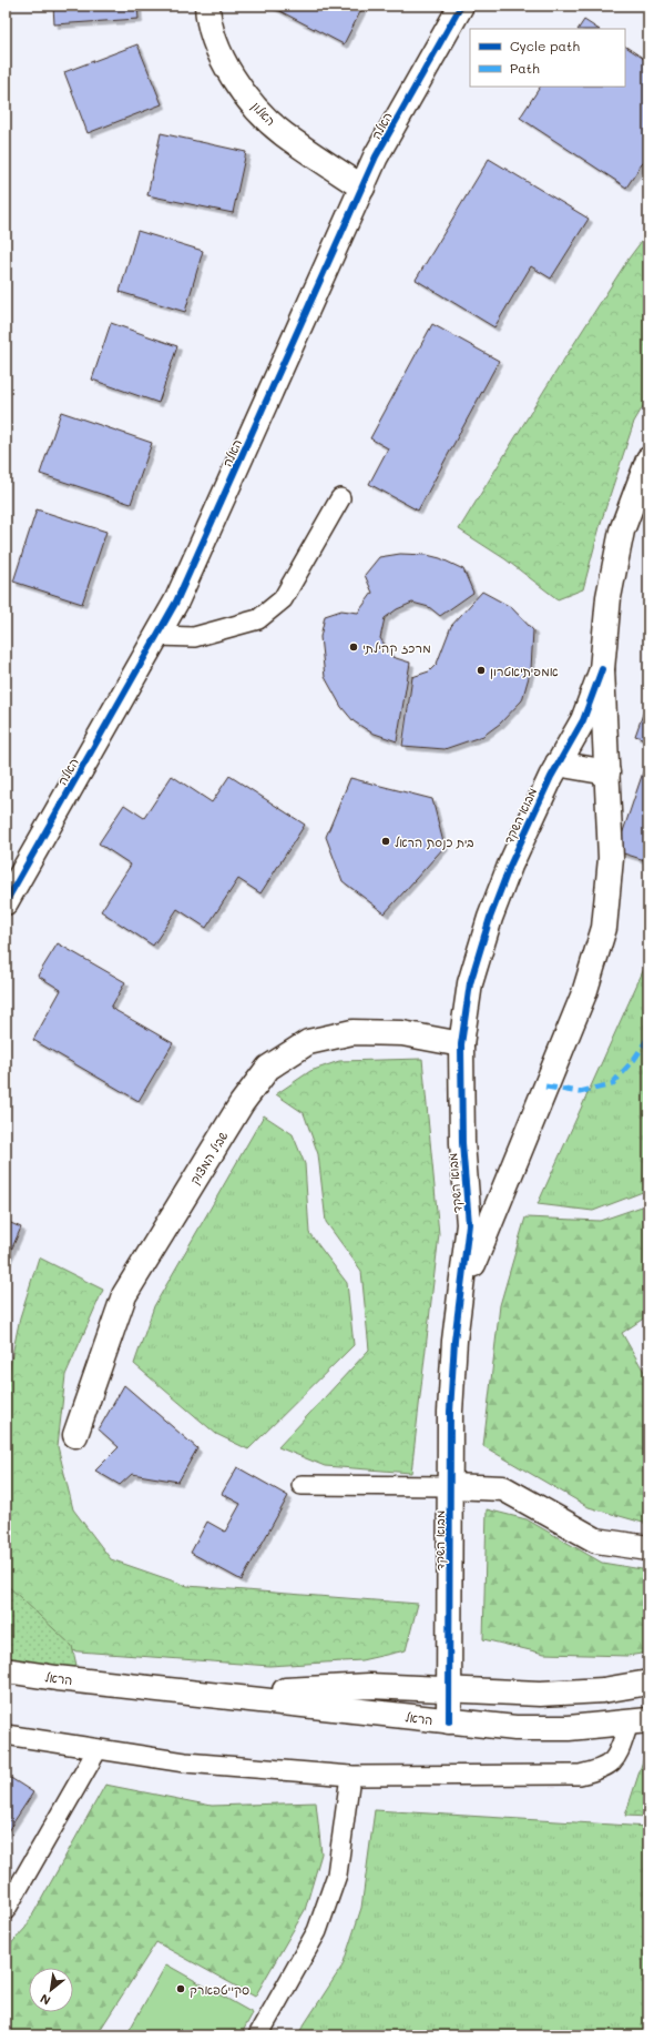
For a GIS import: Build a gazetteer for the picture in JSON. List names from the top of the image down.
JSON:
{
  "streets": {
    "street": [
      "האלון",
      "האלה",
      "מבוא השקד",
      "שביל המצוק",
      "הראל"
    ]
  },
  "crossings": [
    ["האלון", "האלה"],
    ["מבוא השקד", "שביל המצוק"],
    ["מבוא השקד", "הראל"]
  ],
  "places": [
    "מרכז קהילתי",
    "אמפיתיאטרון",
    "בית כנסת הראל",
    "סקייטפארק"
  ],
  "legend": ["Cycle path", "Path"],
  "north": "bottom left"
}
